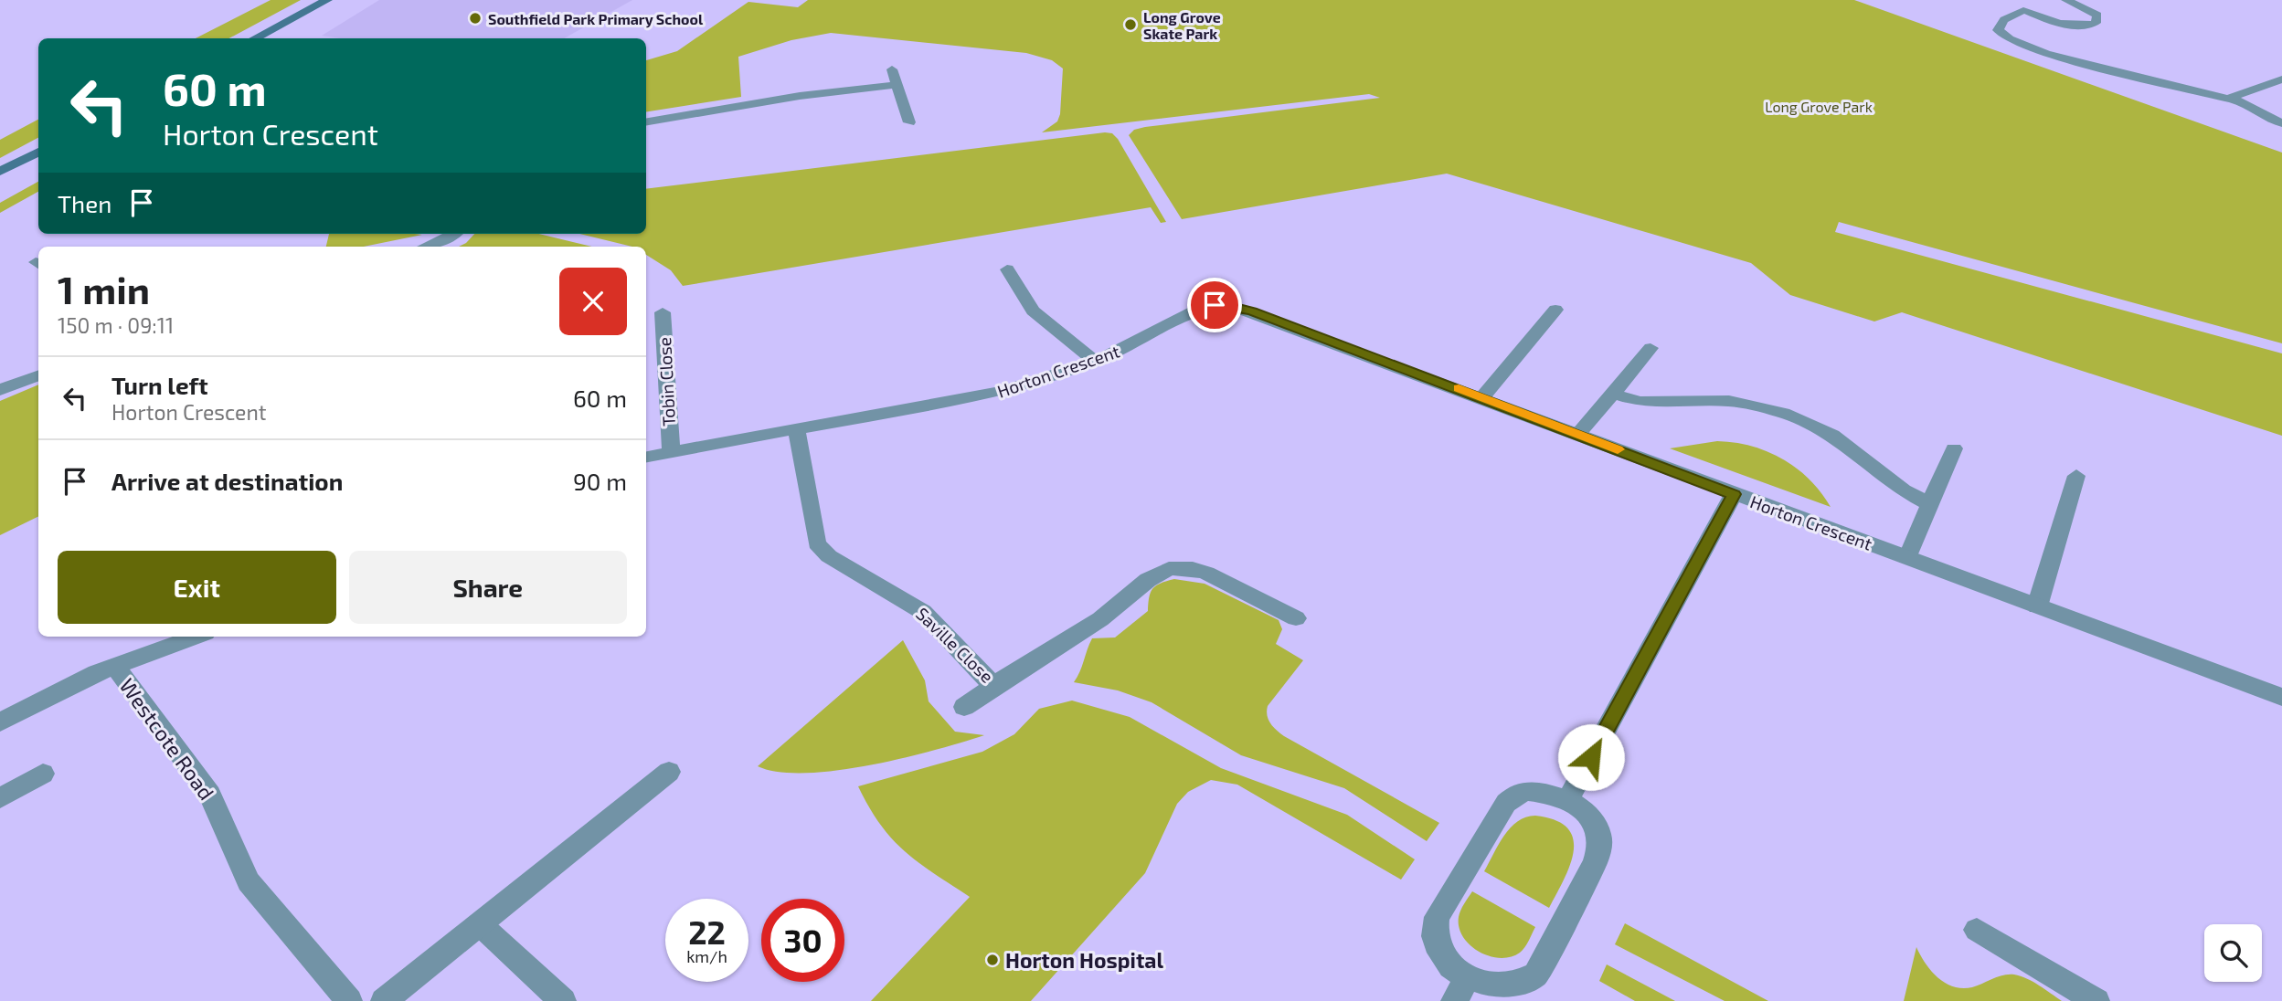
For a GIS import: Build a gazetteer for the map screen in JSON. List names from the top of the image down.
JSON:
{
  "streets": {
    "street": [
      "Horton Crescent",
      "Tobin Close",
      "Saville Close",
      "Westcote Road"
    ]
  },
  "crossings": [
    ["Horton Crescent", "Tobin Close"],
    ["Horton Crescent", "Saville Close"]
  ],
  "parks": ["Long Grove Park"],
  "places": ["Southfield Park Primary School", "Long Grove Skate Park", "Horton Hospital"],
  "page": {
    "turn": ["60 m", "Horton Crescent"],
    "then": "Then",
    "heading": ["1 min", "150 m · 09:11"],
    "list": [
      {
        "name": "Turn left",
        "note": "Horton Crescent",
        "value": "60 m"
      },
      {
        "name": "Arrive at destination",
        "value": "90 m"
      }
    ],
    "buttons": ["Exit", "Share"],
    "speed": "22 km/h",
    "limit": "30"
  }
}
